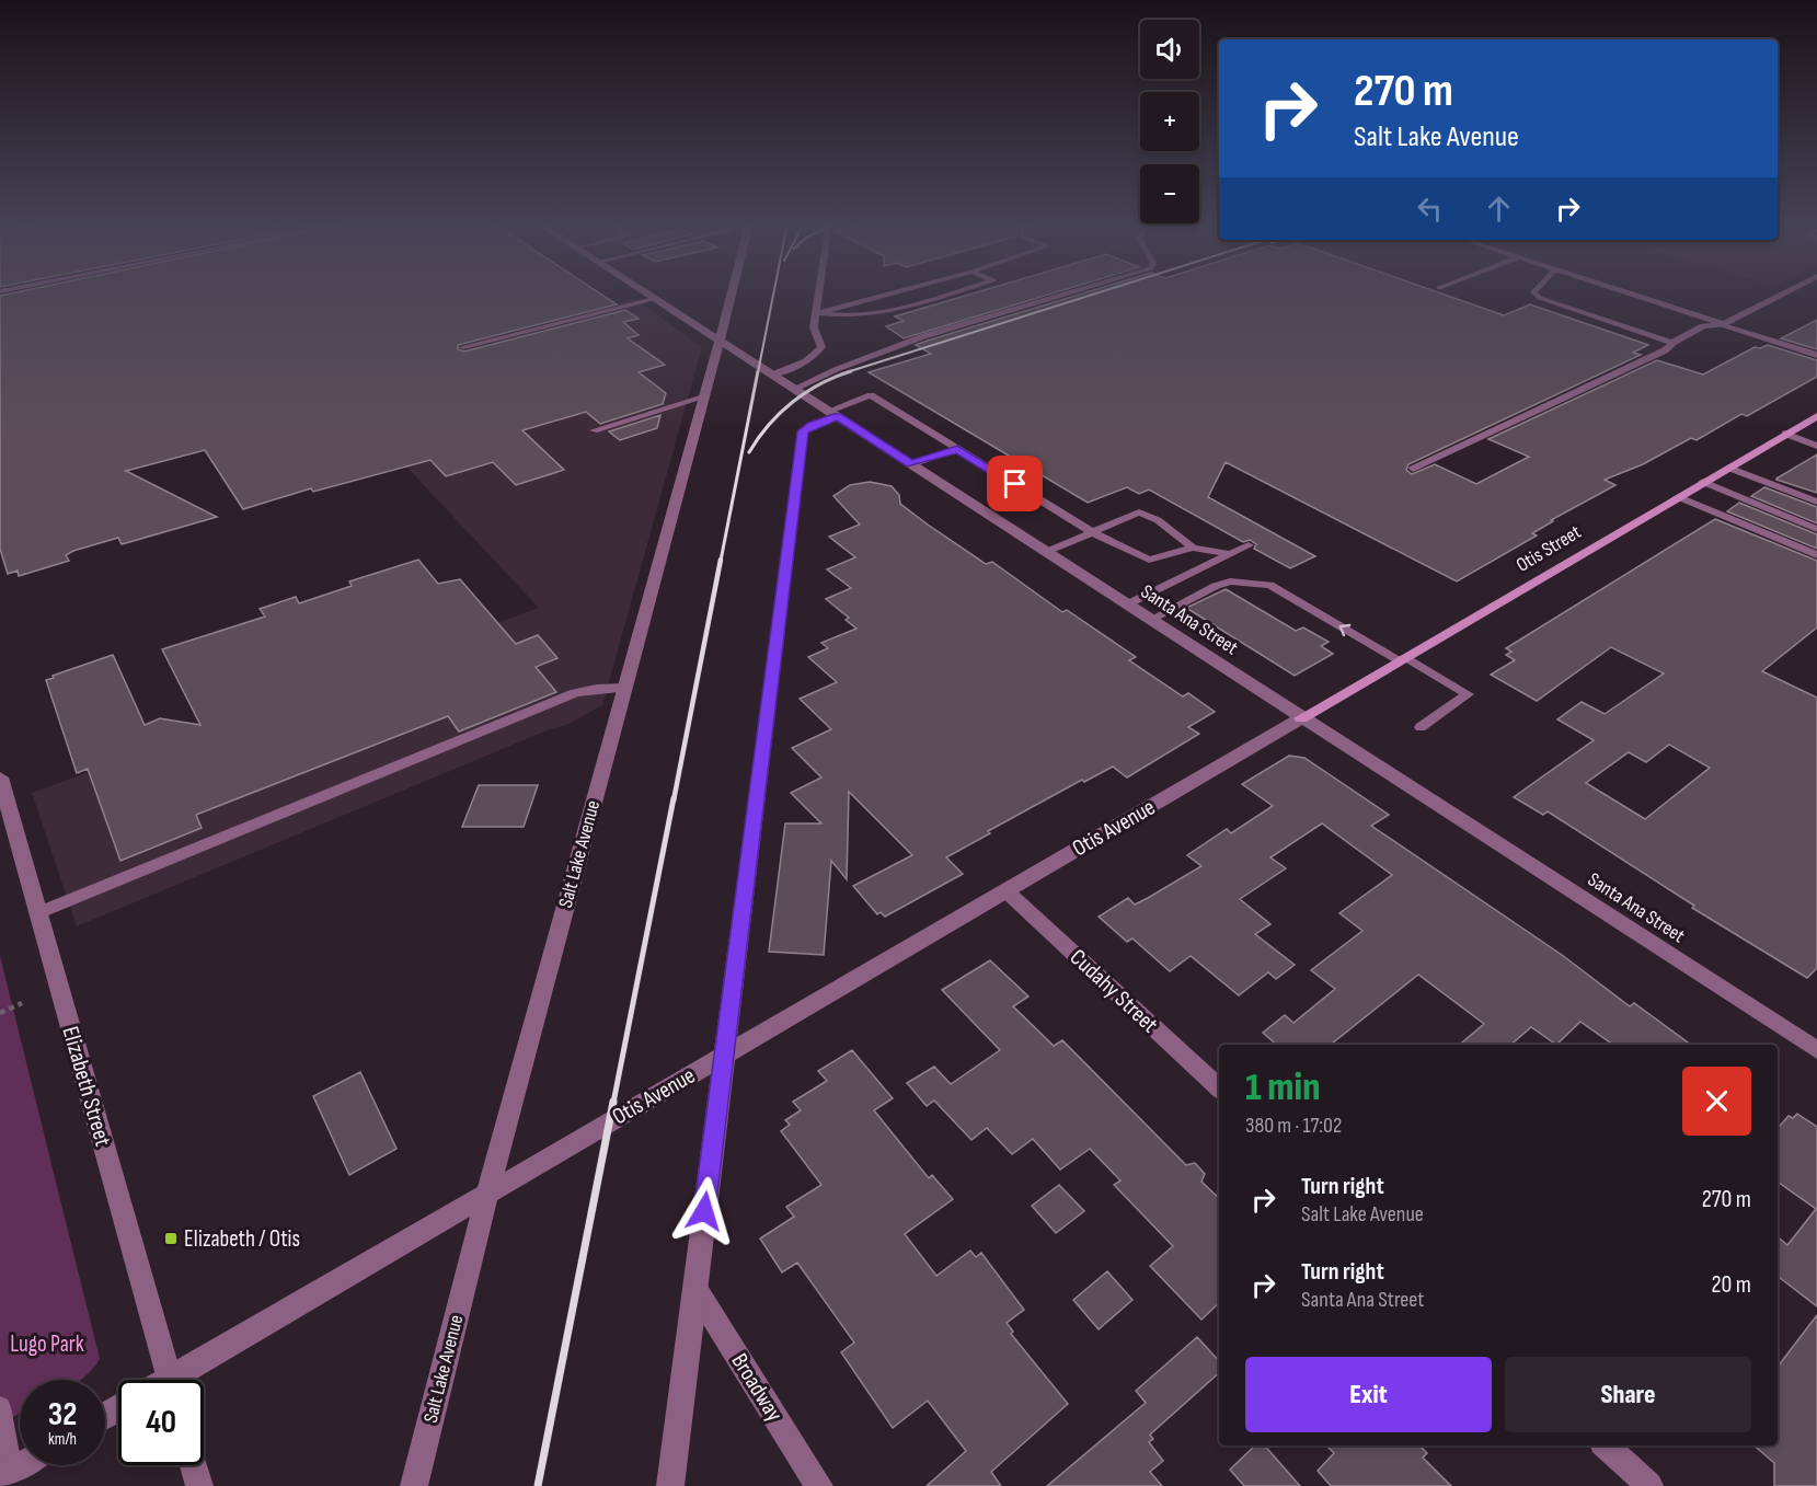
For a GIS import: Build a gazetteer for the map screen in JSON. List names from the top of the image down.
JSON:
{
  "streets": {
    "main road": ["Otis Street"],
    "street": [
      "Santa Ana Street",
      "Otis Avenue",
      "Salt Lake Avenue",
      "Cudahy Street",
      "Elizabeth Street",
      "Broadway"
    ]
  },
  "crossings": [
    ["Otis Street", "Santa Ana Street"],
    ["Otis Street", "Otis Avenue"],
    ["Santa Ana Street", "Otis Avenue"],
    ["Santa Ana Street", "Salt Lake Avenue"],
    ["Otis Avenue", "Salt Lake Avenue"],
    ["Otis Avenue", "Cudahy Street"]
  ],
  "parks": ["Lugo Park"],
  "places": {
    "transit": ["Elizabeth / Otis"]
  },
  "page": {
    "map_buttons": ["+", "−"],
    "turn": ["270 m", "Salt Lake Avenue"],
    "heading": ["1 min", "380 m · 17:02"],
    "list": [
      {
        "name": "Turn right",
        "note": "Salt Lake Avenue",
        "value": "270 m"
      },
      {
        "name": "Turn right",
        "note": "Santa Ana Street",
        "value": "20 m"
      }
    ],
    "buttons": ["Exit", "Share"],
    "speed": "32 km/h",
    "limit": "40"
  }
}
